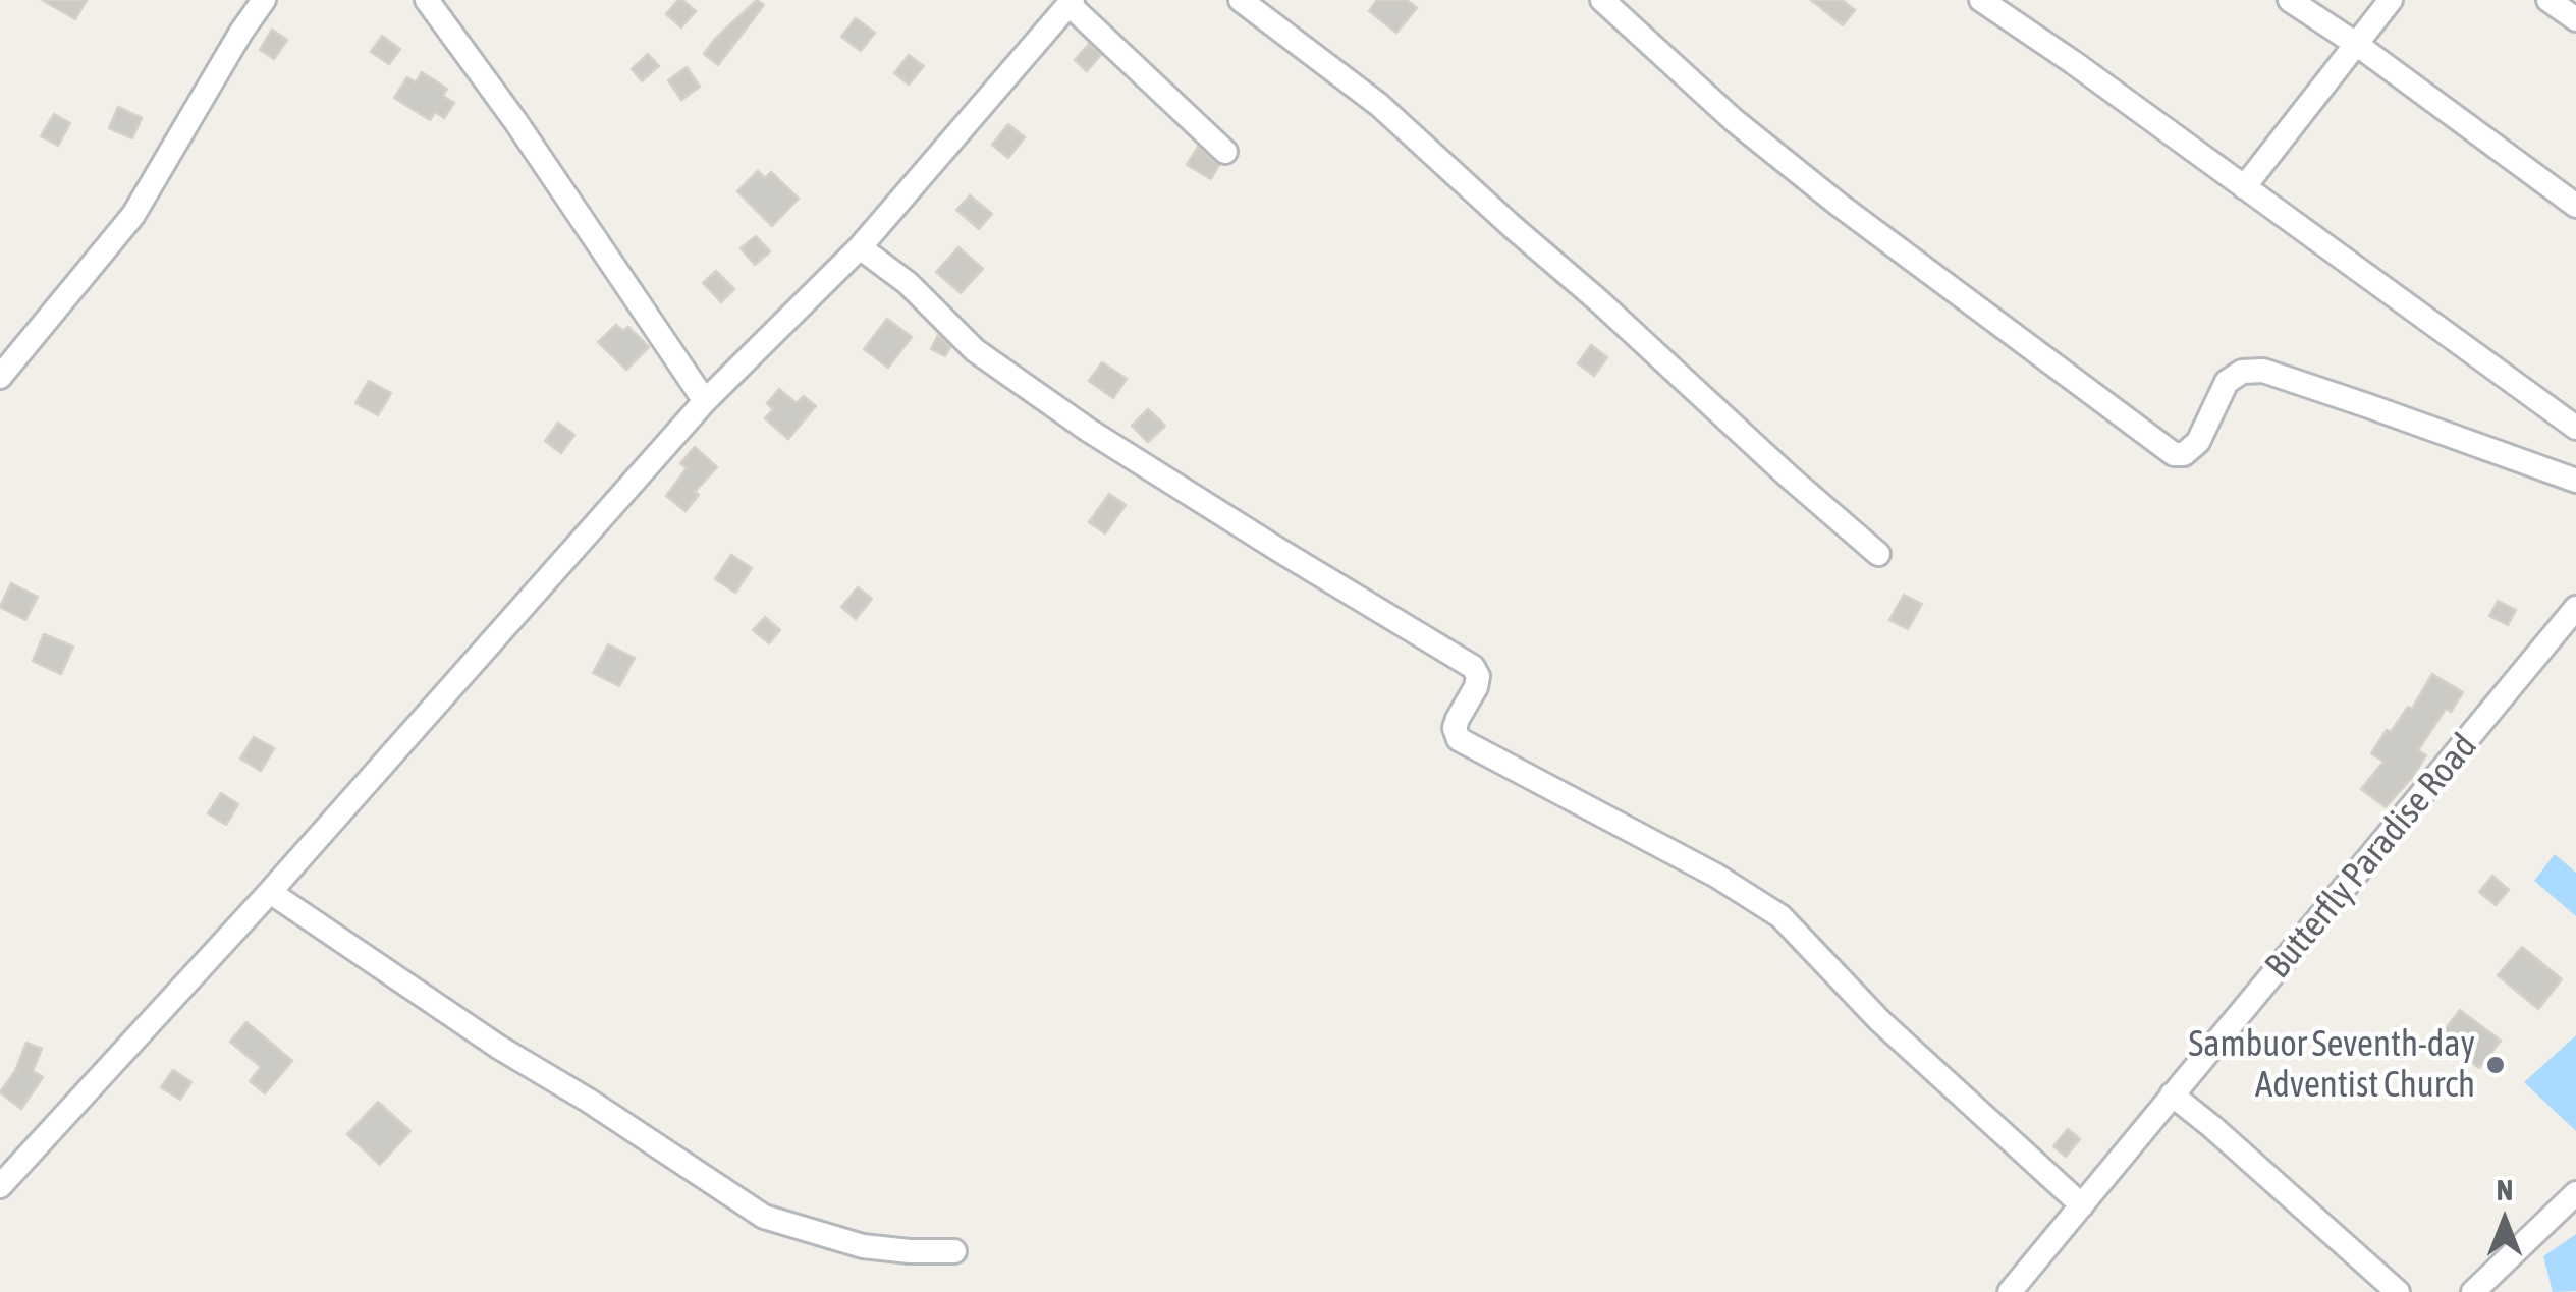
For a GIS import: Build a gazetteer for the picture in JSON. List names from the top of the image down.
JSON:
{
  "streets": {
    "street": ["Butterfly Paradise Road"]
  },
  "places": ["Sambuor Seventh-day Adventist Church"],
  "north": "top"
}
